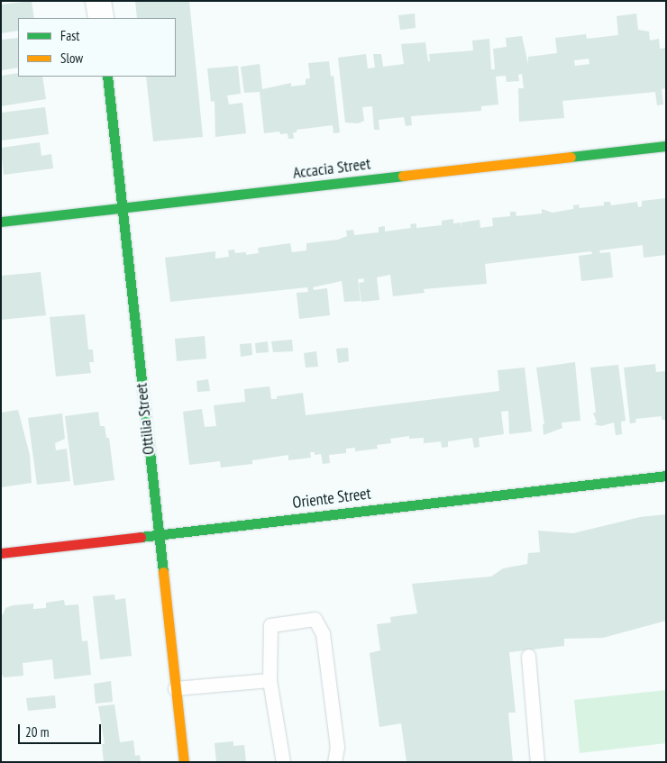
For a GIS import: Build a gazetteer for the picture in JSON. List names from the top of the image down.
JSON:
{
  "streets": {
    "street": ["Accacia Street", "Ottilia Street", "Oriente Street"]
  },
  "crossings": [
    ["Accacia Street", "Ottilia Street"],
    ["Ottilia Street", "Oriente Street"]
  ],
  "legend": ["Fast", "Slow"],
  "scale_bar": "20 m"
}
